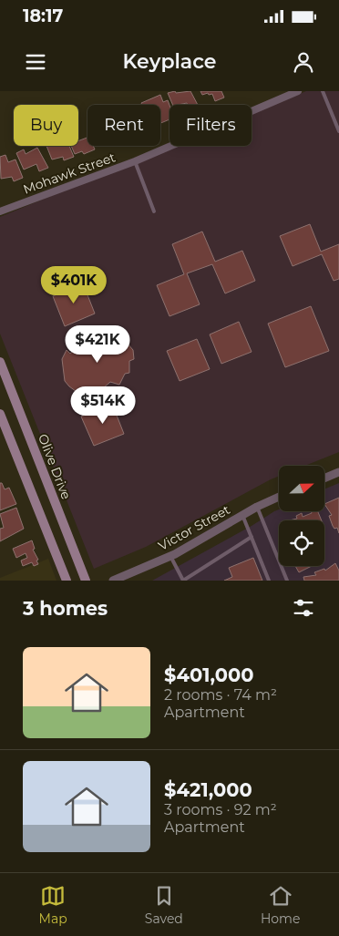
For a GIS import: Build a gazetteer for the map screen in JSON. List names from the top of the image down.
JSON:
{
  "streets": {
    "main road": ["Olive Drive"],
    "street": ["Mohawk Street", "Victor Street"]
  },
  "north": "right",
  "page": {
    "status": "18:17",
    "header": "Keyplace",
    "chip": ["Buy", "Rent", "Filters"],
    "price": ["$401K", "$421K", "$514K"],
    "heading": "3 homes",
    "list": [
      {
        "name": "$401,000",
        "note": "2 rooms · 74 m² · Apartment"
      },
      {
        "name": "$421,000",
        "note": "3 rooms · 92 m² · Apartment"
      }
    ],
    "tabs": ["Map", "Saved", "Home"]
  }
}
